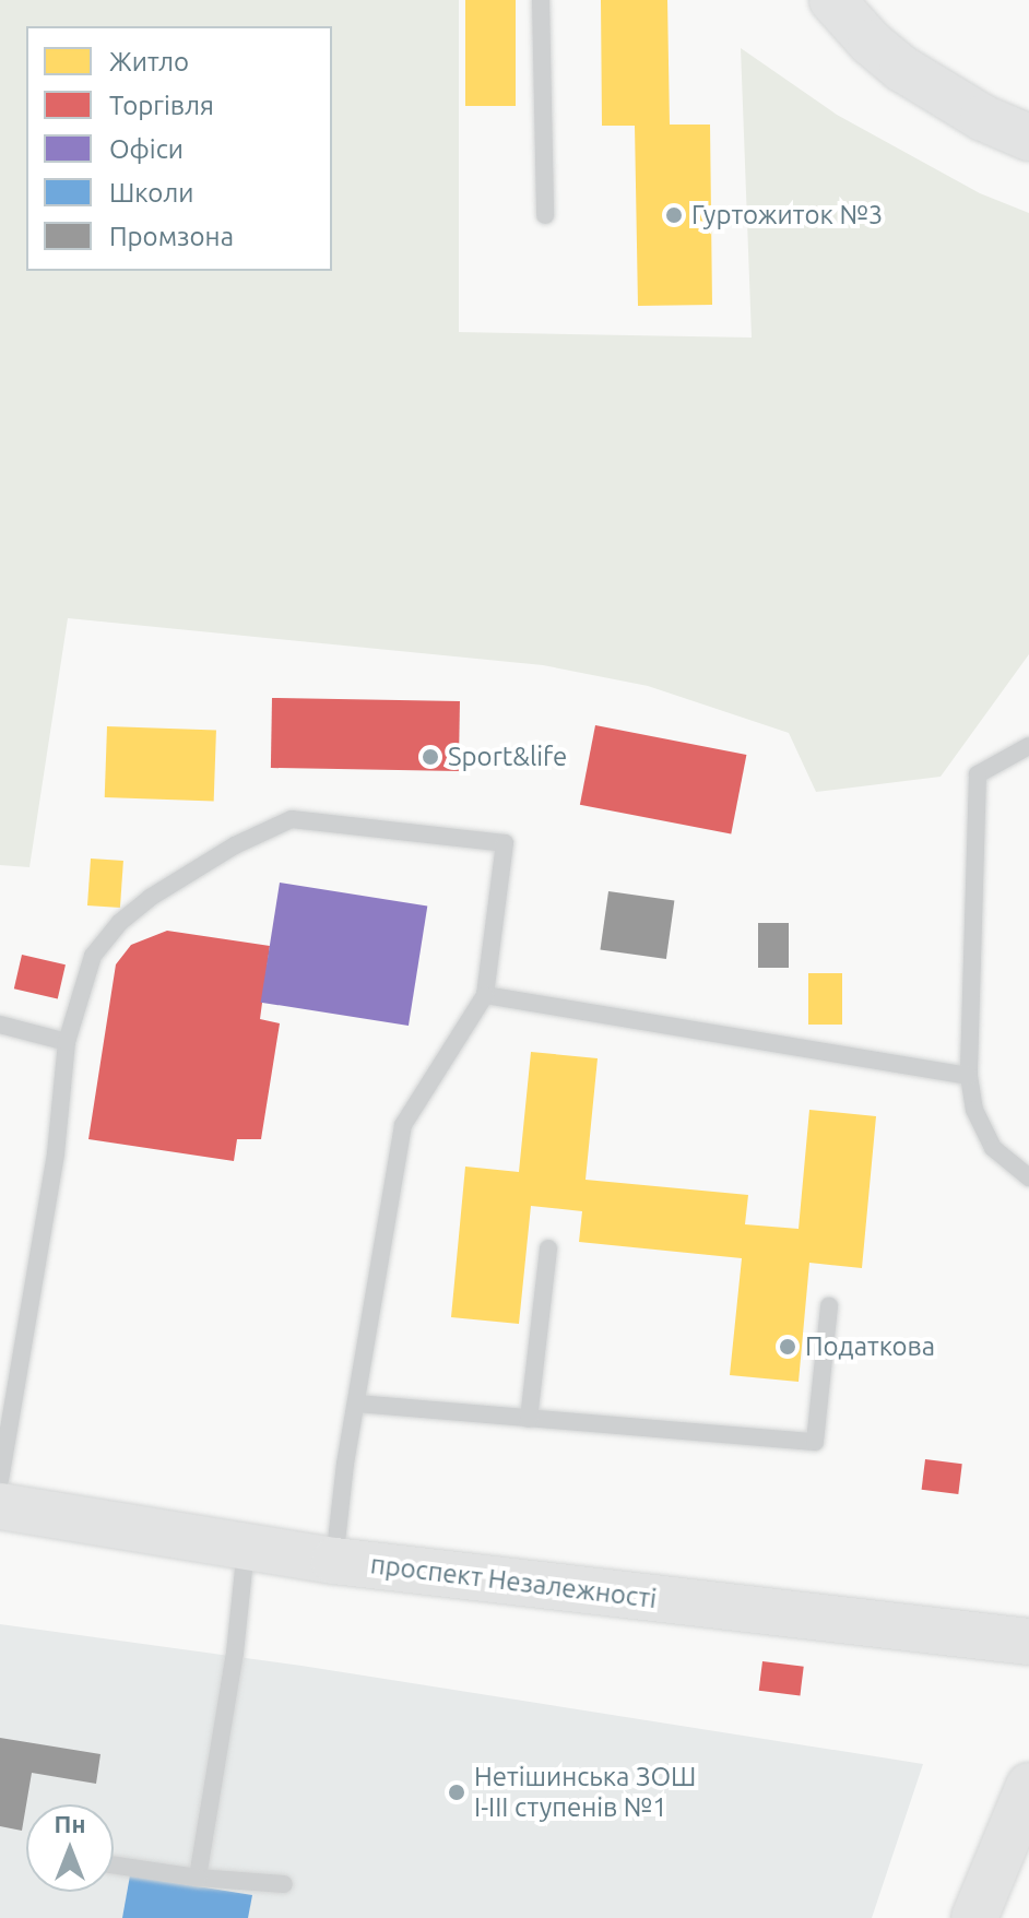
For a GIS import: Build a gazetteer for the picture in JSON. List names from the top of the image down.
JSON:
{
  "streets": {
    "main road": ["проспект Незалежності"]
  },
  "places": [
    "Гуртожиток №3",
    "Sport&life",
    "Податкова",
    "Нетішинська ЗОШ І-ІІІ ступенів №1"
  ],
  "legend": [
    "Житло",
    "Торгівля",
    "Офіси",
    "Школи",
    "Промзона"
  ],
  "north": "top"
}
